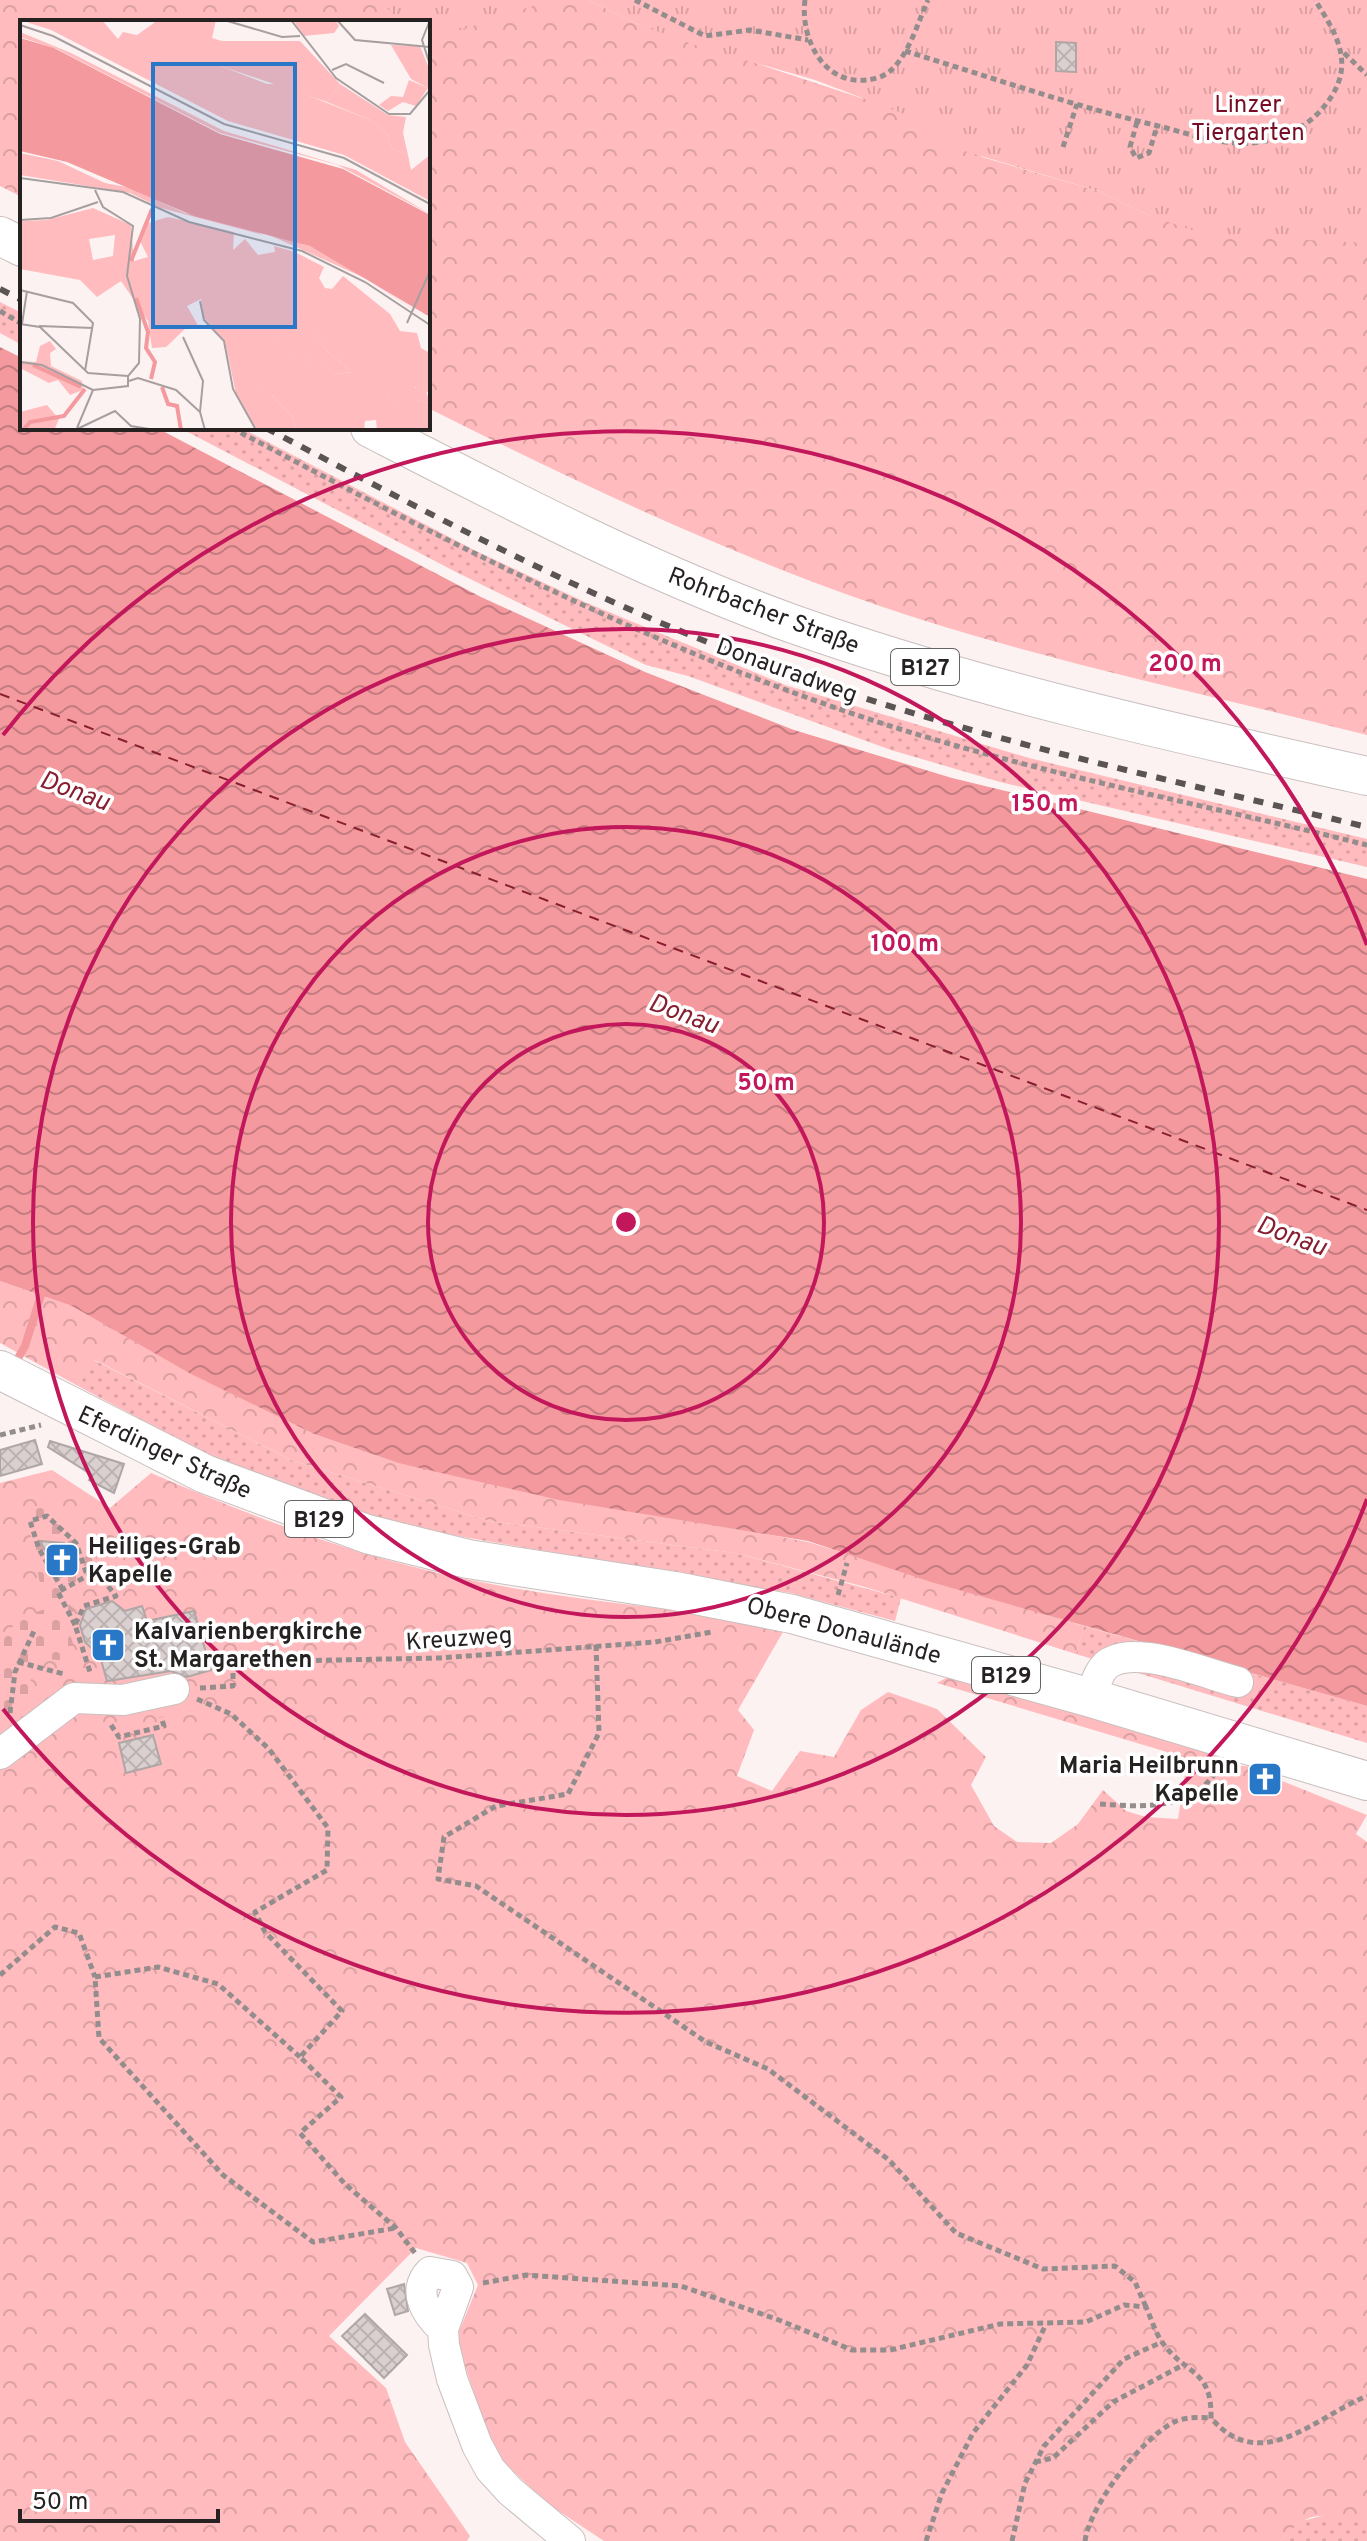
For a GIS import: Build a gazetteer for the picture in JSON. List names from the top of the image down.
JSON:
{
  "streets": {
    "main road": [
      "Rohrbacher Straße",
      "B127",
      "Eferdinger Straße",
      "B129",
      "Obere Donaulände"
    ],
    "path": ["Donauradweg", "Kreuzweg"]
  },
  "crossings": [
    ["Eferdinger Straße", "Obere Donaulände"]
  ],
  "water": ["Donau"],
  "parks": ["Linzer Tiergarten"],
  "places": {
    "church": ["Heiliges-Grab Kapelle", "Kalvarienbergkirche St. Margarethen", "Maria Heilbrunn Kapelle"]
  },
  "scale_bar": "50 m",
  "rings": [
    "200 m",
    "150 m",
    "100 m",
    "50 m"
  ]
}
